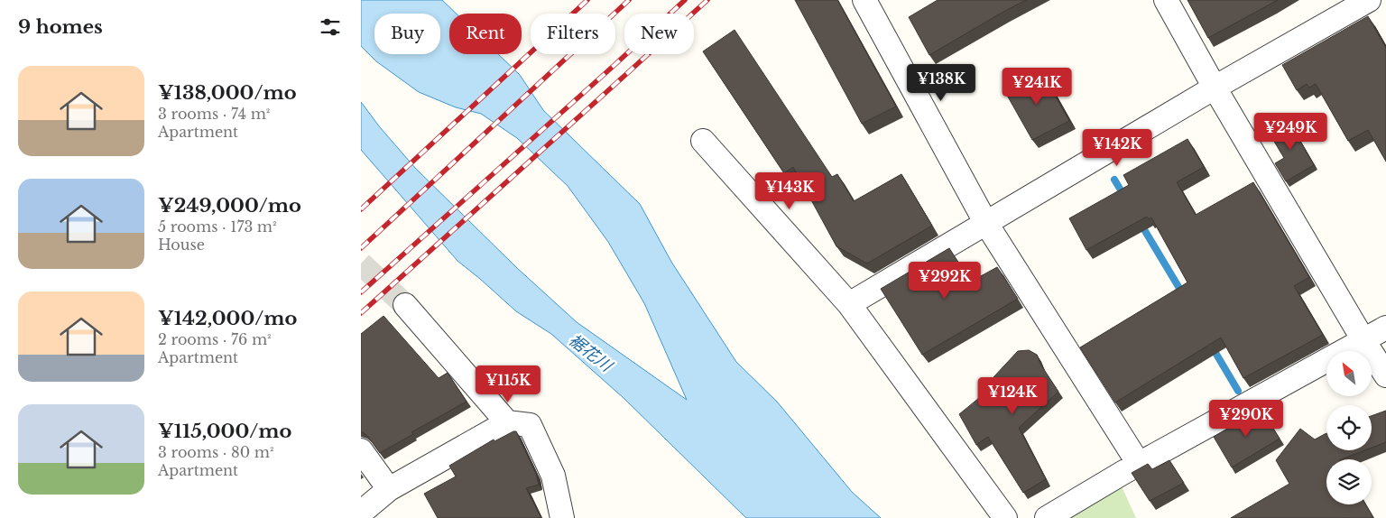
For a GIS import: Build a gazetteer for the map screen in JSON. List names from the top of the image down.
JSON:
{
  "water": ["裾花川"],
  "north": "top left",
  "page": {
    "heading": "9 homes",
    "chip": [
      "Buy",
      "Rent",
      "Filters",
      "New"
    ],
    "list": [
      {
        "name": "¥138,000/mo",
        "note": "3 rooms · 74 m² · Apartment"
      },
      {
        "name": "¥249,000/mo",
        "note": "5 rooms · 173 m² · House"
      },
      {
        "name": "¥142,000/mo",
        "note": "2 rooms · 76 m² · Apartment"
      },
      {
        "name": "¥115,000/mo",
        "note": "3 rooms · 80 m² · Apartment"
      }
    ],
    "price": [
      "¥138K",
      "¥241K",
      "¥249K",
      "¥142K",
      "¥143K",
      "¥292K",
      "¥115K",
      "¥124K",
      "¥290K"
    ]
  }
}
